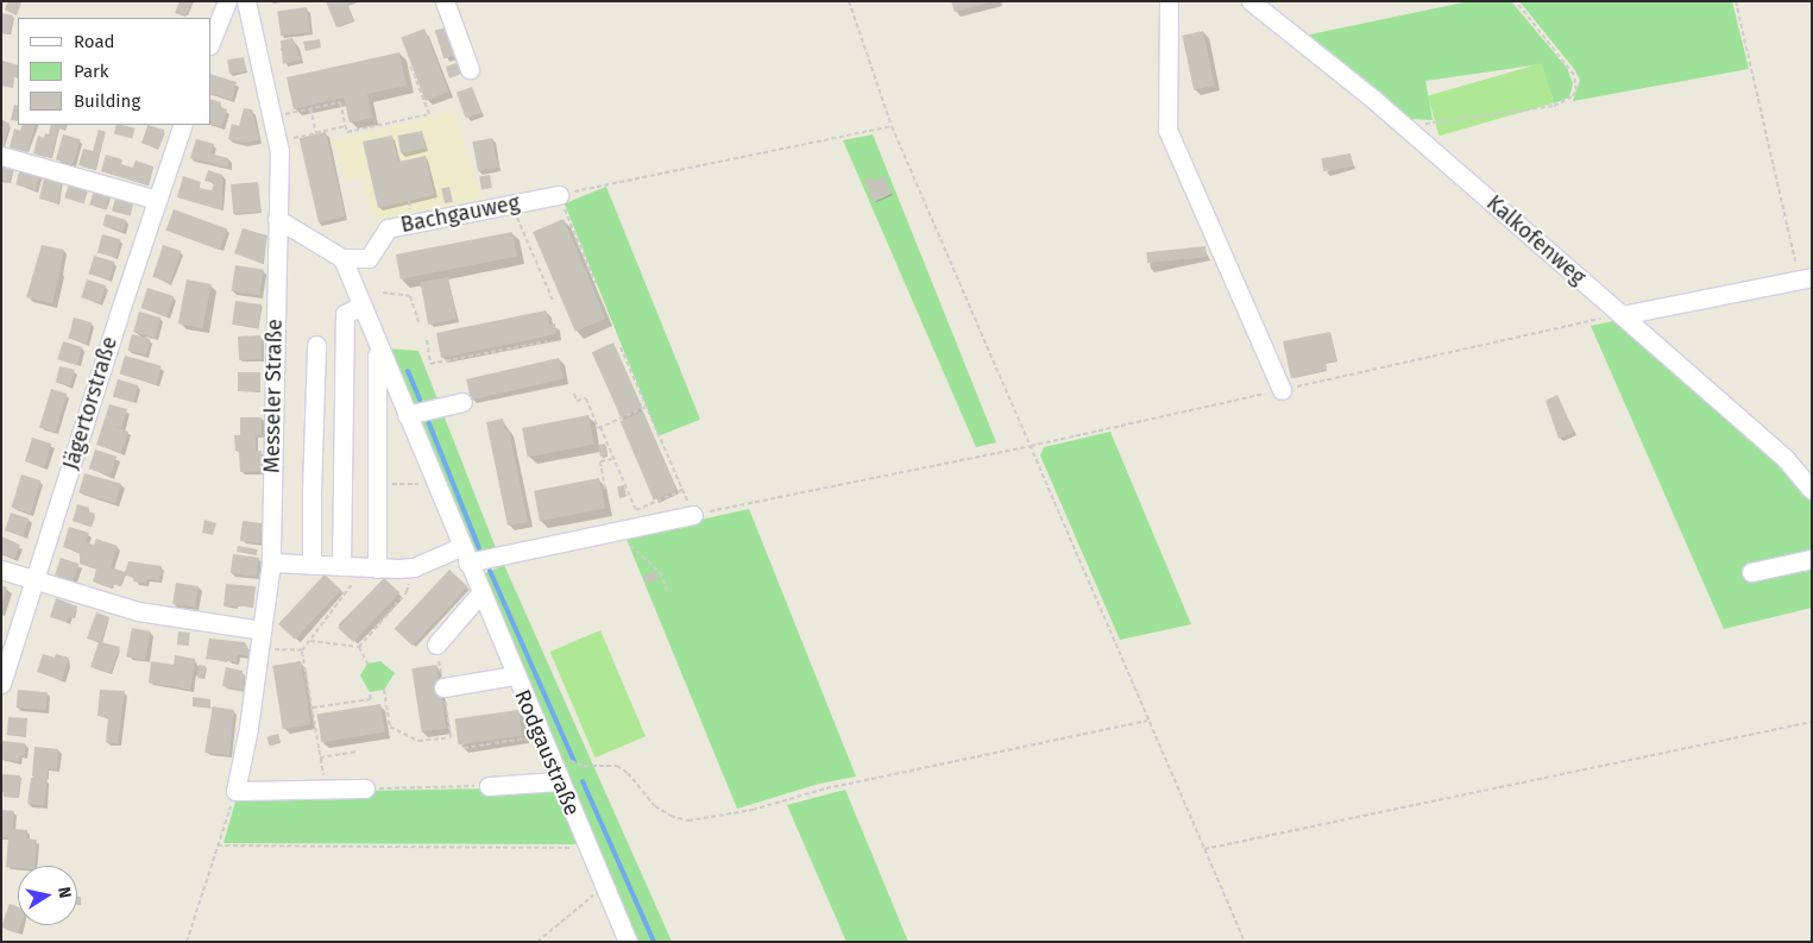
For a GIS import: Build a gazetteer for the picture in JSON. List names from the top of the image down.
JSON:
{
  "streets": {
    "street": [
      "Bachgauweg",
      "Kalkofenweg",
      "Messeler Straße",
      "Jägertorstraße",
      "Rodgaustraße"
    ]
  },
  "crossings": [
    ["Bachgauweg", "Rodgaustraße"]
  ],
  "legend": ["Road", "Park", "Building"],
  "north": "right"
}
